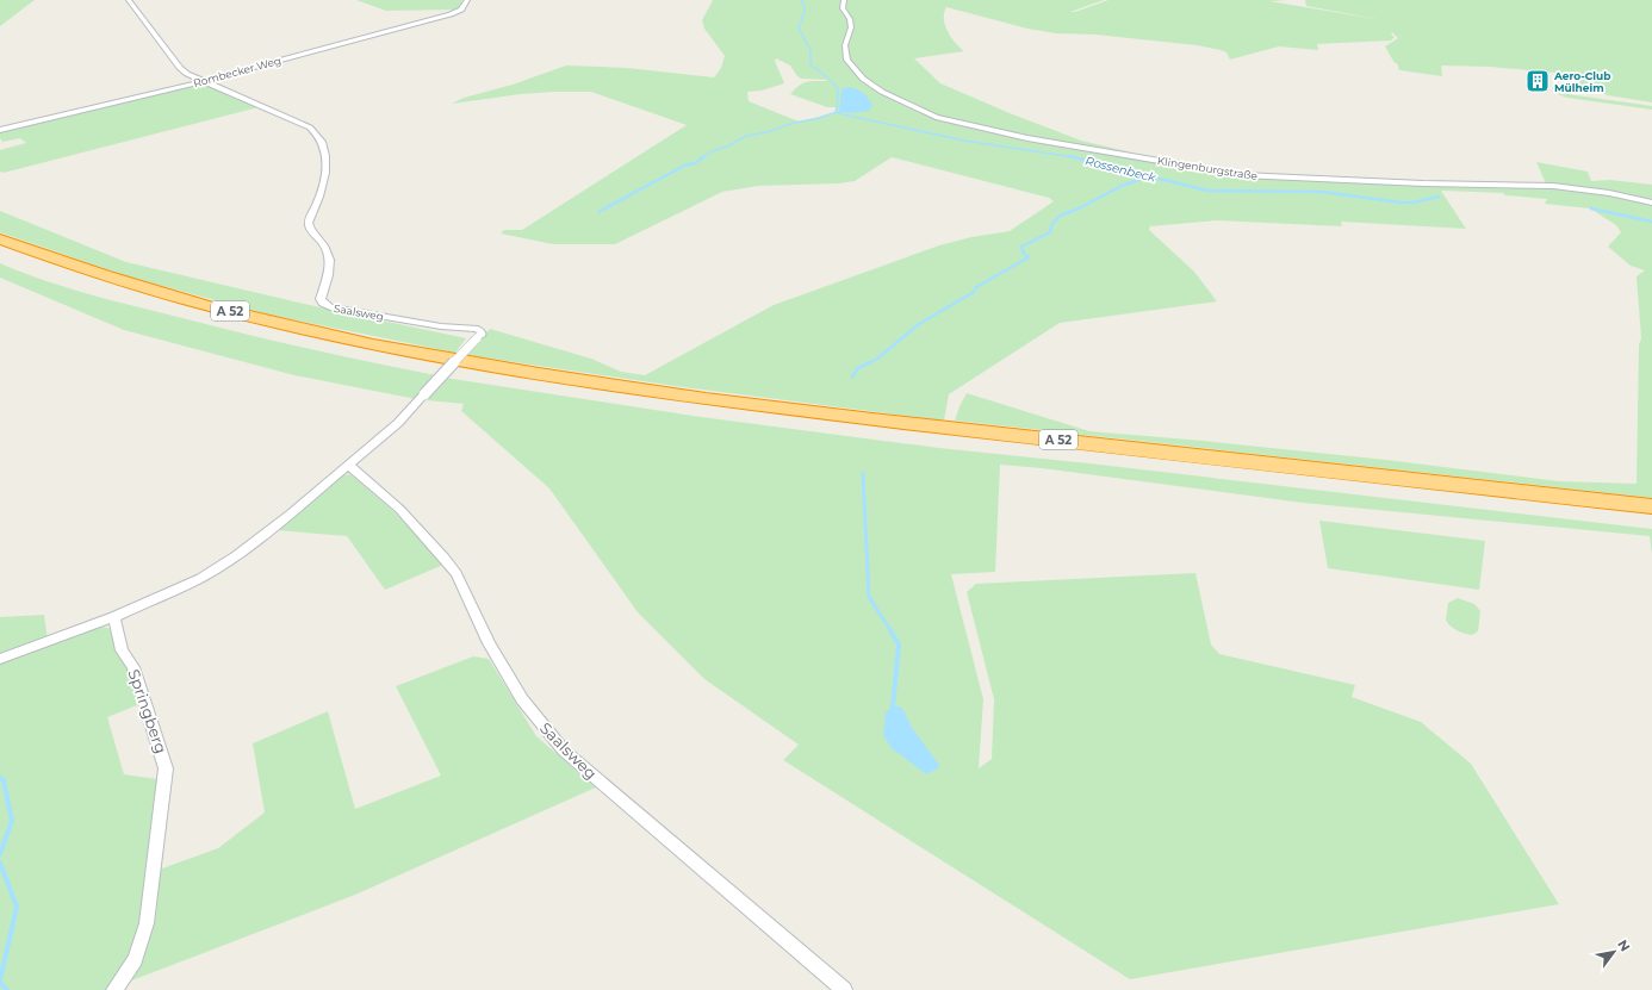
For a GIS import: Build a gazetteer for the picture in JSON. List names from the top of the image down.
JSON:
{
  "streets": {
    "highway": ["A 52"],
    "street": [
      "Rombecker Weg",
      "Klingenburgstraße",
      "Saalsweg",
      "Springberg"
    ]
  },
  "crossings": [
    ["Rombecker Weg", "Saalsweg"]
  ],
  "water": ["Rossenbeck"],
  "places": {
    "building": ["Aero-Club Mülheim"]
  },
  "north": "top right"
}
